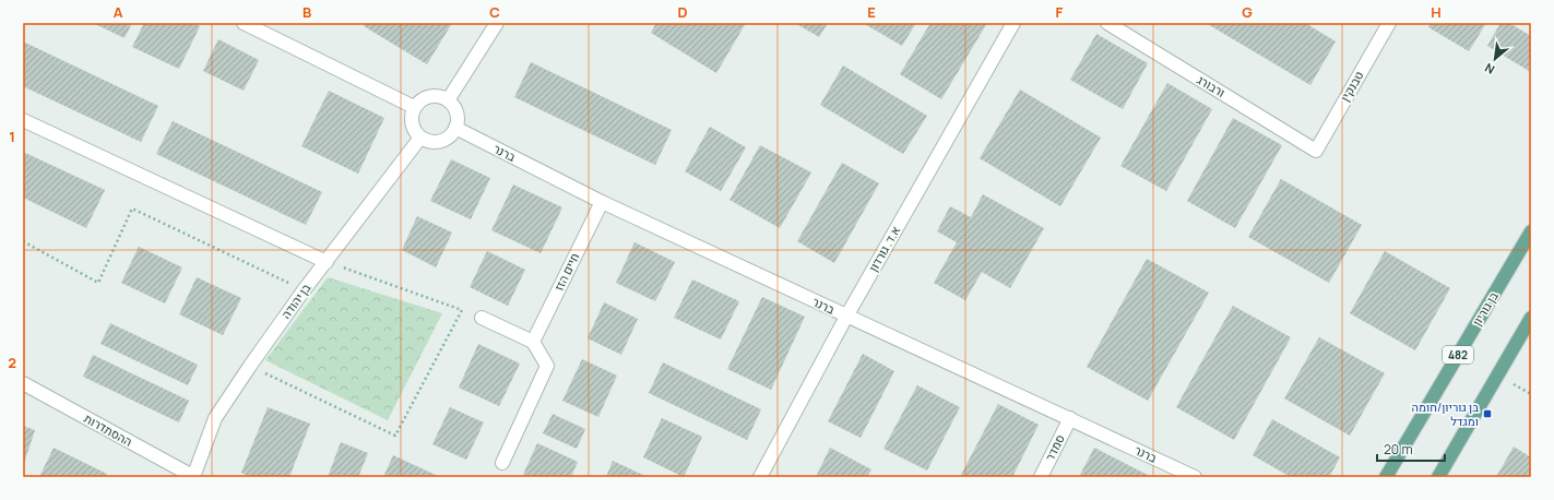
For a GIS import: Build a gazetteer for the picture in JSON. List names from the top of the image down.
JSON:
{
  "streets": {
    "main road": ["בן גוריון", "482"],
    "street": [
      "ורבורג",
      "טבנקין",
      "ברנר",
      "א.ד. גורדון",
      "חיים הזז",
      "בן יהודה",
      "ההסתדרות",
      "סמדר"
    ]
  },
  "crossings": [
    ["ורבורג", "טבנקין"],
    ["ברנר", "א.ד. גורדון"],
    ["ברנר", "חיים הזז"],
    ["ברנר", "בן יהודה"],
    ["ברנר", "סמדר"],
    ["בן יהודה", "ההסתדרות"]
  ],
  "places": {
    "transit": ["בן גוריון/חומה ומגדל"]
  },
  "scale_bar": "20 m",
  "north": "bottom left",
  "grid": {
    "columns": [
      "A",
      "B",
      "C",
      "D",
      "E",
      "F",
      "G",
      "H"
    ],
    "rows": ["1", "2"]
  }
}
